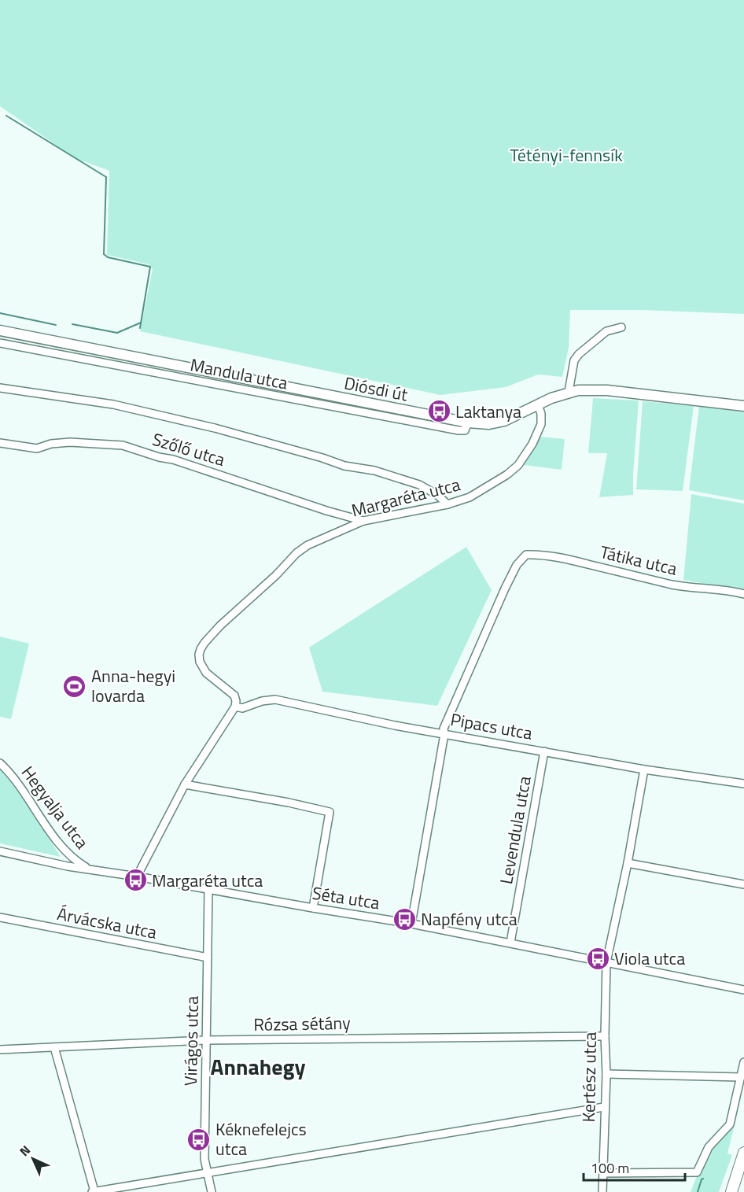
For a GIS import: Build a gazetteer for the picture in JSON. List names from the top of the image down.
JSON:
{
  "streets": {
    "main road": ["Diósdi út"],
    "street": [
      "Mandula utca",
      "Szőlő utca",
      "Margaréta utca",
      "Tátika utca",
      "Pipacs utca",
      "Hegyalja utca",
      "Levendula utca",
      "Séta utca",
      "Árvácska utca",
      "Rózsa sétány",
      "Virágos utca",
      "Kertész utca"
    ]
  },
  "crossings": [
    ["Mandula utca", "Diósdi út"],
    ["Diósdi út", "Margaréta utca"],
    ["Szőlő utca", "Margaréta utca"],
    ["Margaréta utca", "Pipacs utca"],
    ["Tátika utca", "Pipacs utca"],
    ["Pipacs utca", "Levendula utca"],
    ["Hegyalja utca", "Séta utca"],
    ["Levendula utca", "Séta utca"],
    ["Séta utca", "Virágos utca"],
    ["Séta utca", "Kertész utca"],
    ["Árvácska utca", "Virágos utca"],
    ["Rózsa sétány", "Virágos utca"],
    ["Rózsa sétány", "Kertész utca"]
  ],
  "districts": ["Annahegy"],
  "parks": ["Tétényi-fennsík"],
  "places": {
    "bus stop": [
      "Laktanya",
      "Margaréta utca",
      "Napfény utca",
      "Viola utca",
      "Kéknefelejcs utca"
    ],
    "sports": ["Anna-hegyi lovarda"]
  },
  "scale_bar": "100 m",
  "north": "top left"
}
